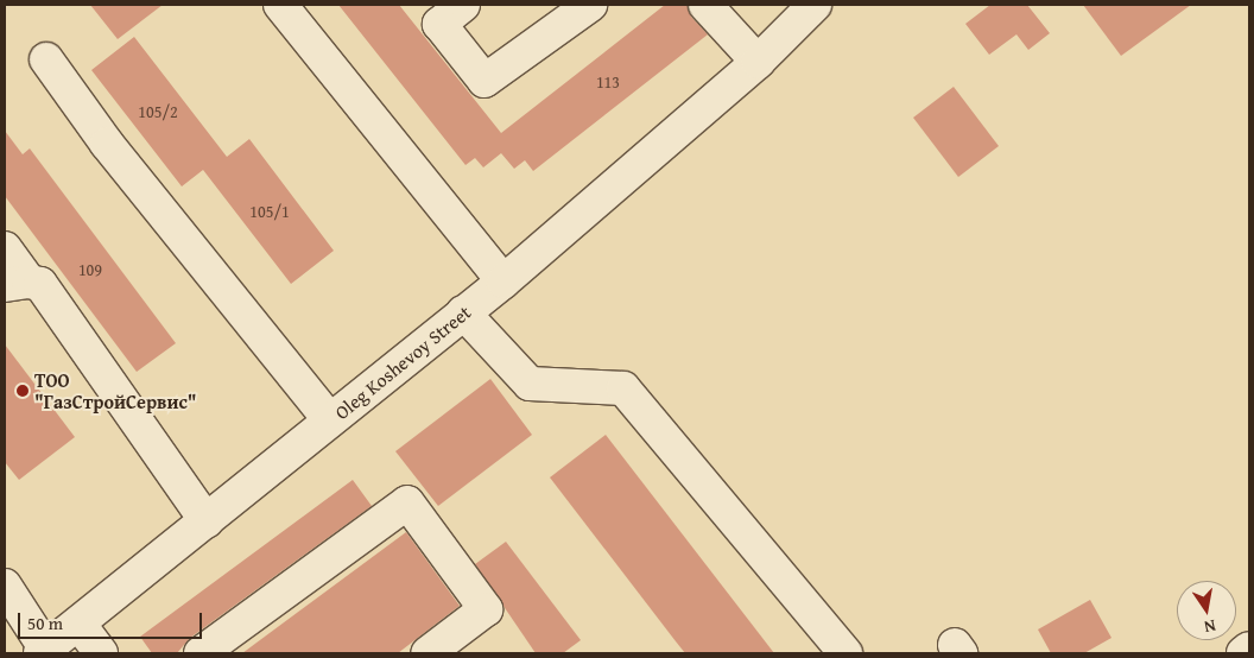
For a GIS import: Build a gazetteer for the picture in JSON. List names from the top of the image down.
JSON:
{
  "streets": {
    "street": ["Oleg Koshevoy Street"]
  },
  "places": ["ТОО \"ГазСтройСервис\""],
  "house_numbers": [
    "113",
    "105/2",
    "105/1",
    "109"
  ],
  "scale_bar": "50 m",
  "north": "bottom"
}
